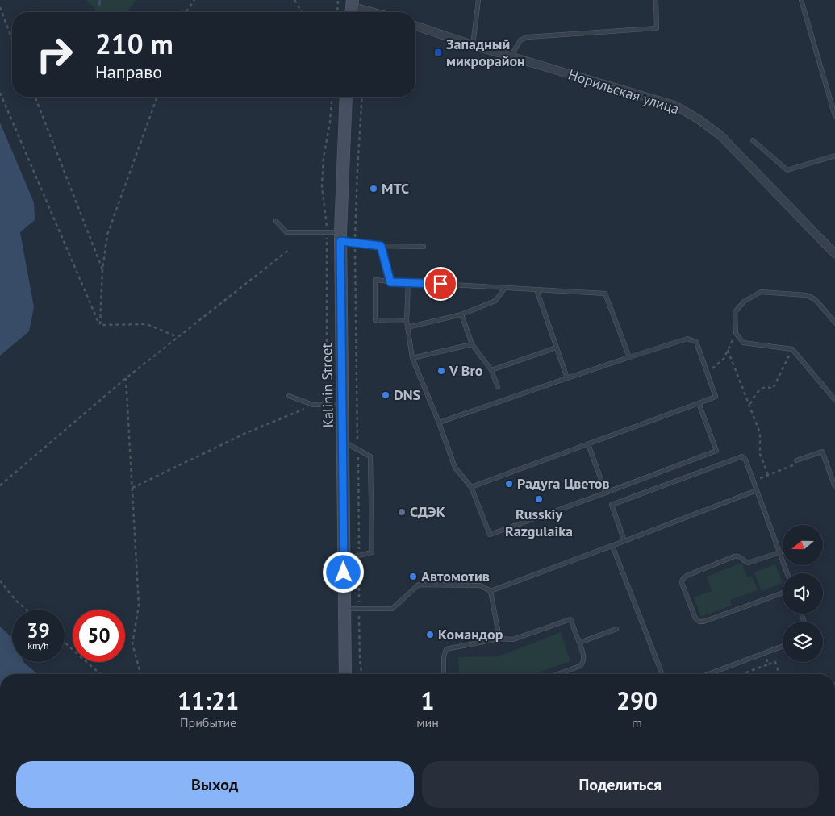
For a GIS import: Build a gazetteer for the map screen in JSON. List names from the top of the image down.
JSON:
{
  "streets": {
    "main road": ["Kalinin Street"],
    "street": ["Норильская улица"]
  },
  "places": {
    "transit": ["Западный микрорайон"],
    "other": [
      "МТС",
      "V Bro",
      "DNS",
      "Радуга Цветов",
      "Russkiy Razgulaika",
      "СДЭК",
      "Автомотив",
      "Командор"
    ]
  },
  "north": "left",
  "page": {
    "turn": ["210 m", "Направо"],
    "speed": "39 km/h",
    "limit": "50",
    "eta": [
      "11:21",
      "Прибытие",
      "1",
      "мин",
      "290",
      "m"
    ],
    "buttons": ["Выход", "Поделиться"]
  }
}
